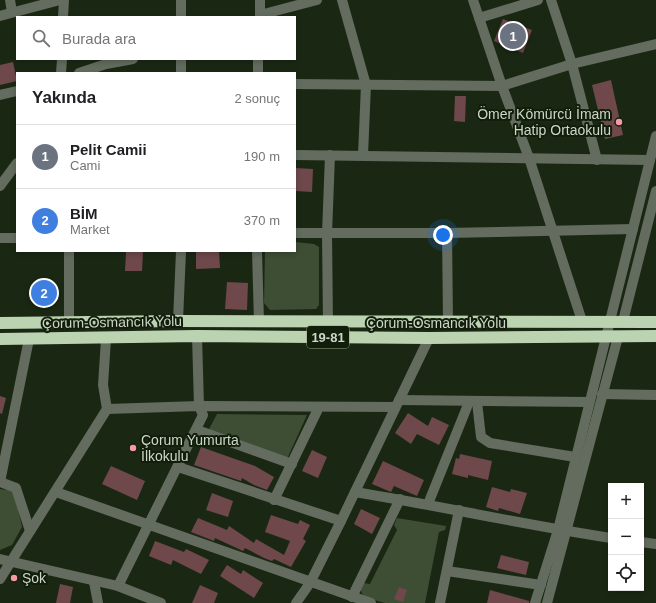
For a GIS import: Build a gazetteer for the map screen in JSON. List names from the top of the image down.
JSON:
{
  "streets": {
    "highway": ["Çorum-Osmancık Yolu", "19-81"]
  },
  "places": ["Ömer Kömürcü İmam Hatip Ortaokulu", "Çorum Yumurta İlkokulu", "Şok"],
  "page": {
    "search": "Burada ara",
    "pins": ["1", "2"],
    "heading": ["Yakında", "2 sonuç"],
    "list": [
      {
        "mark": "1",
        "name": "Pelit Camii",
        "note": "Cami",
        "value": "190 m"
      },
      {
        "mark": "2",
        "name": "BİM",
        "note": "Market",
        "value": "370 m"
      }
    ],
    "map_buttons": ["+", "−"]
  }
}
